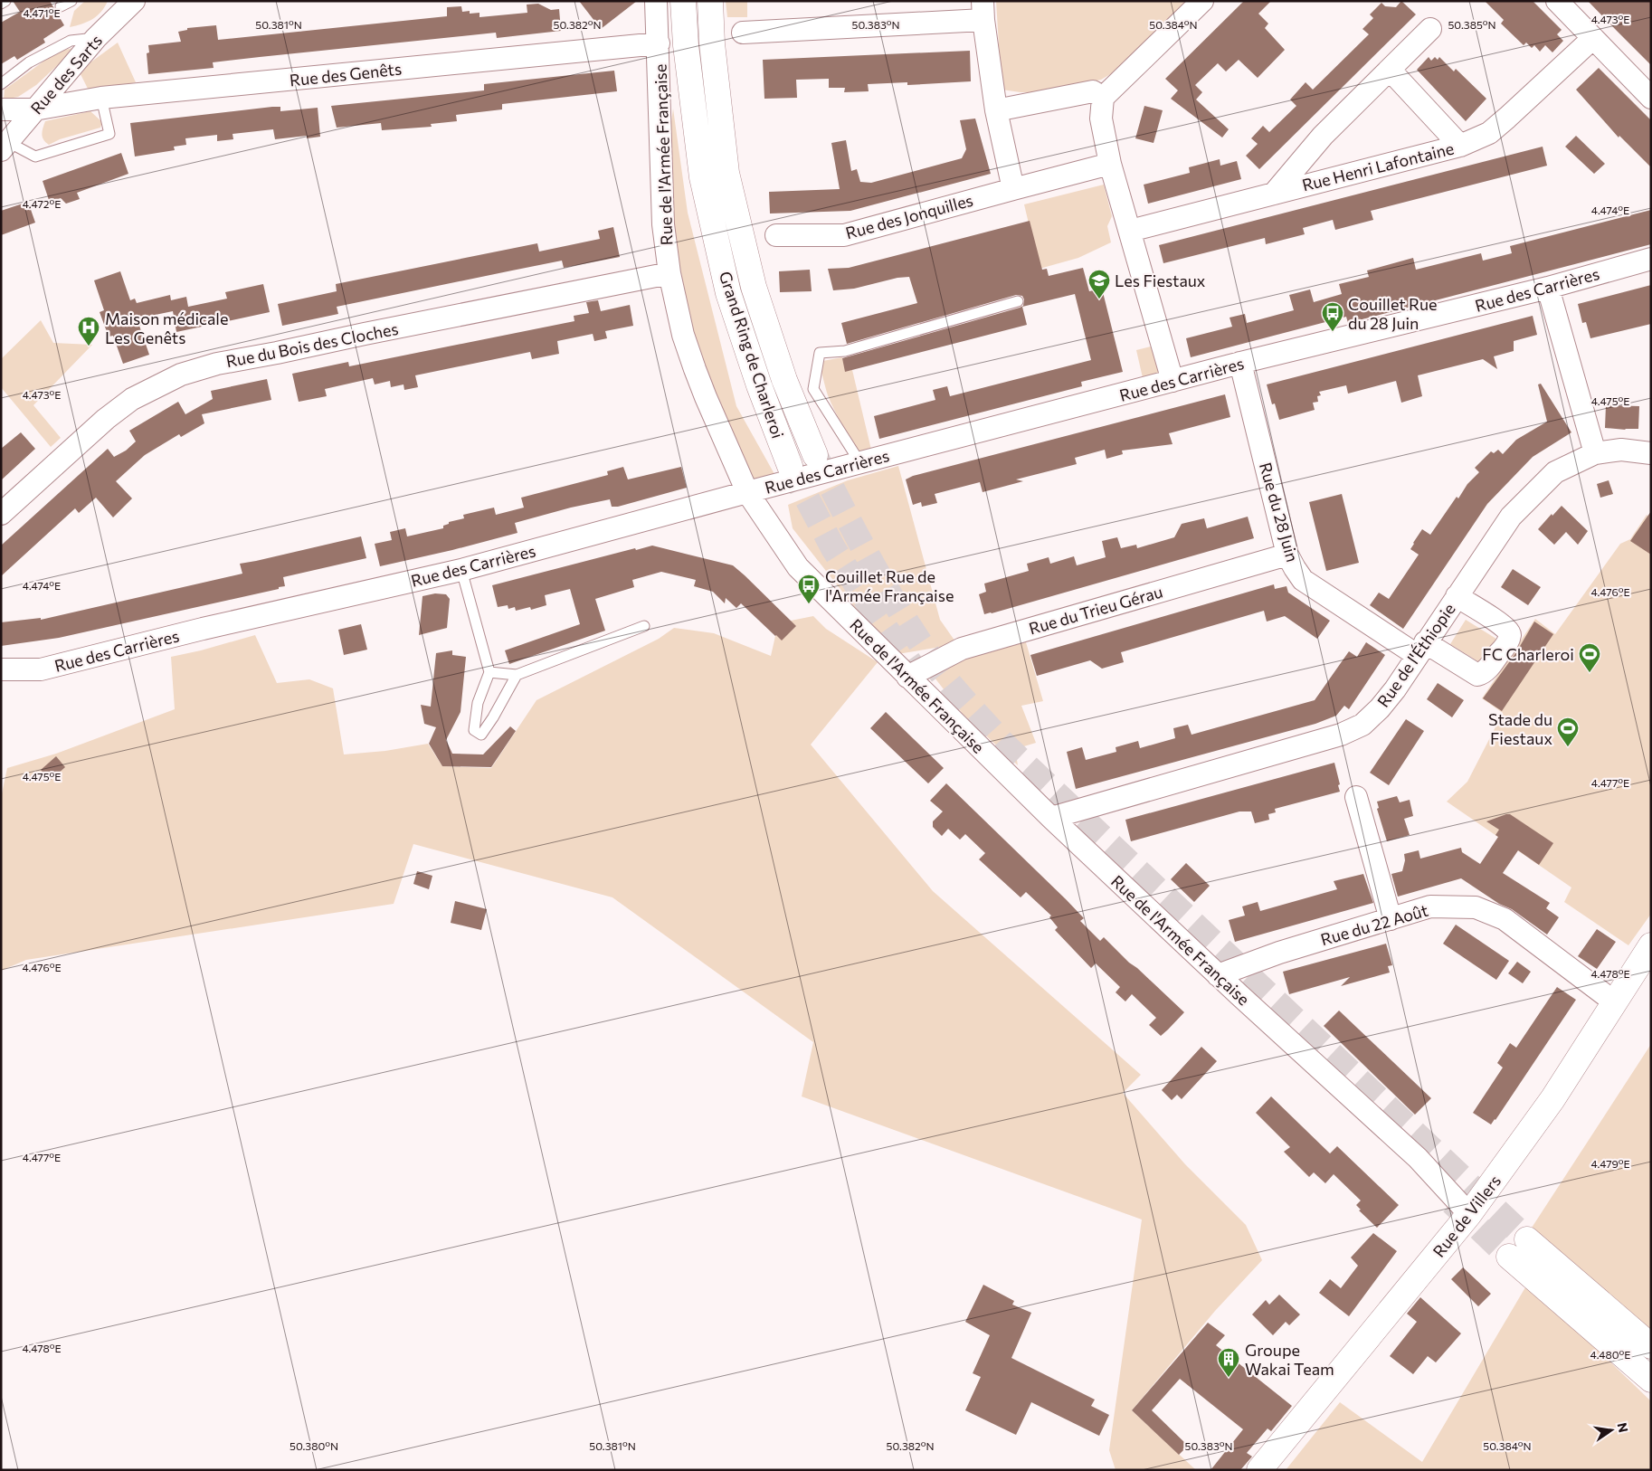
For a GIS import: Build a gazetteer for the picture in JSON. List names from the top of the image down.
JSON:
{
  "streets": {
    "main road": ["Grand Ring de Charleroi", "Rue de Villers"],
    "street": [
      "Rue des Sarts",
      "Rue des Genêts",
      "Rue de l'Armée Française",
      "Rue Henri Lafontaine",
      "Rue des Jonquilles",
      "Rue des Carrières",
      "Rue du Bois des Cloches",
      "Rue du 28 Juin",
      "Rue du Trieu Gérau",
      "Rue de l'Éthiopie",
      "Rue du 22 Août"
    ]
  },
  "crossings": [
    ["Rue des Sarts", "Rue des Genêts"],
    ["Rue des Genêts", "Rue de l'Armée Française"],
    ["Rue de l'Armée Française", "Rue des Carrières"],
    ["Rue de l'Armée Française", "Rue du Bois des Cloches"],
    ["Rue de l'Armée Française", "Rue du Trieu Gérau"],
    ["Rue de l'Armée Française", "Rue de l'Éthiopie"],
    ["Rue de l'Armée Française", "Rue du 22 Août"],
    ["Rue de l'Armée Française", "Rue de Villers"],
    ["Rue des Carrières", "Rue du 28 Juin"],
    ["Rue du 28 Juin", "Rue du Trieu Gérau"],
    ["Rue du 28 Juin", "Rue de l'Éthiopie"],
    ["Rue du 22 Août", "Rue de Villers"]
  ],
  "places": {
    "school or university": ["Les Fiestaux"],
    "bus stop": ["Couillet Rue du 28 Juin", "Couillet Rue de l'Armée Française"],
    "hospital": ["Maison médicale Les Genêts"],
    "sports": ["FC Charleroi", "Stade du Fiestaux"],
    "building": ["Groupe Wakai Team"]
  },
  "north": "right",
  "coordinates": [
    "4.471°E",
    "4.473°E",
    "50.381°N",
    "50.382°N",
    "50.383°N",
    "50.384°N",
    "50.385°N",
    "4.472°E",
    "4.474°E",
    "4.475°E",
    "4.476°E",
    "4.477°E",
    "4.478°E",
    "4.479°E",
    "4.480°E",
    "50.380°N"
  ]
}
